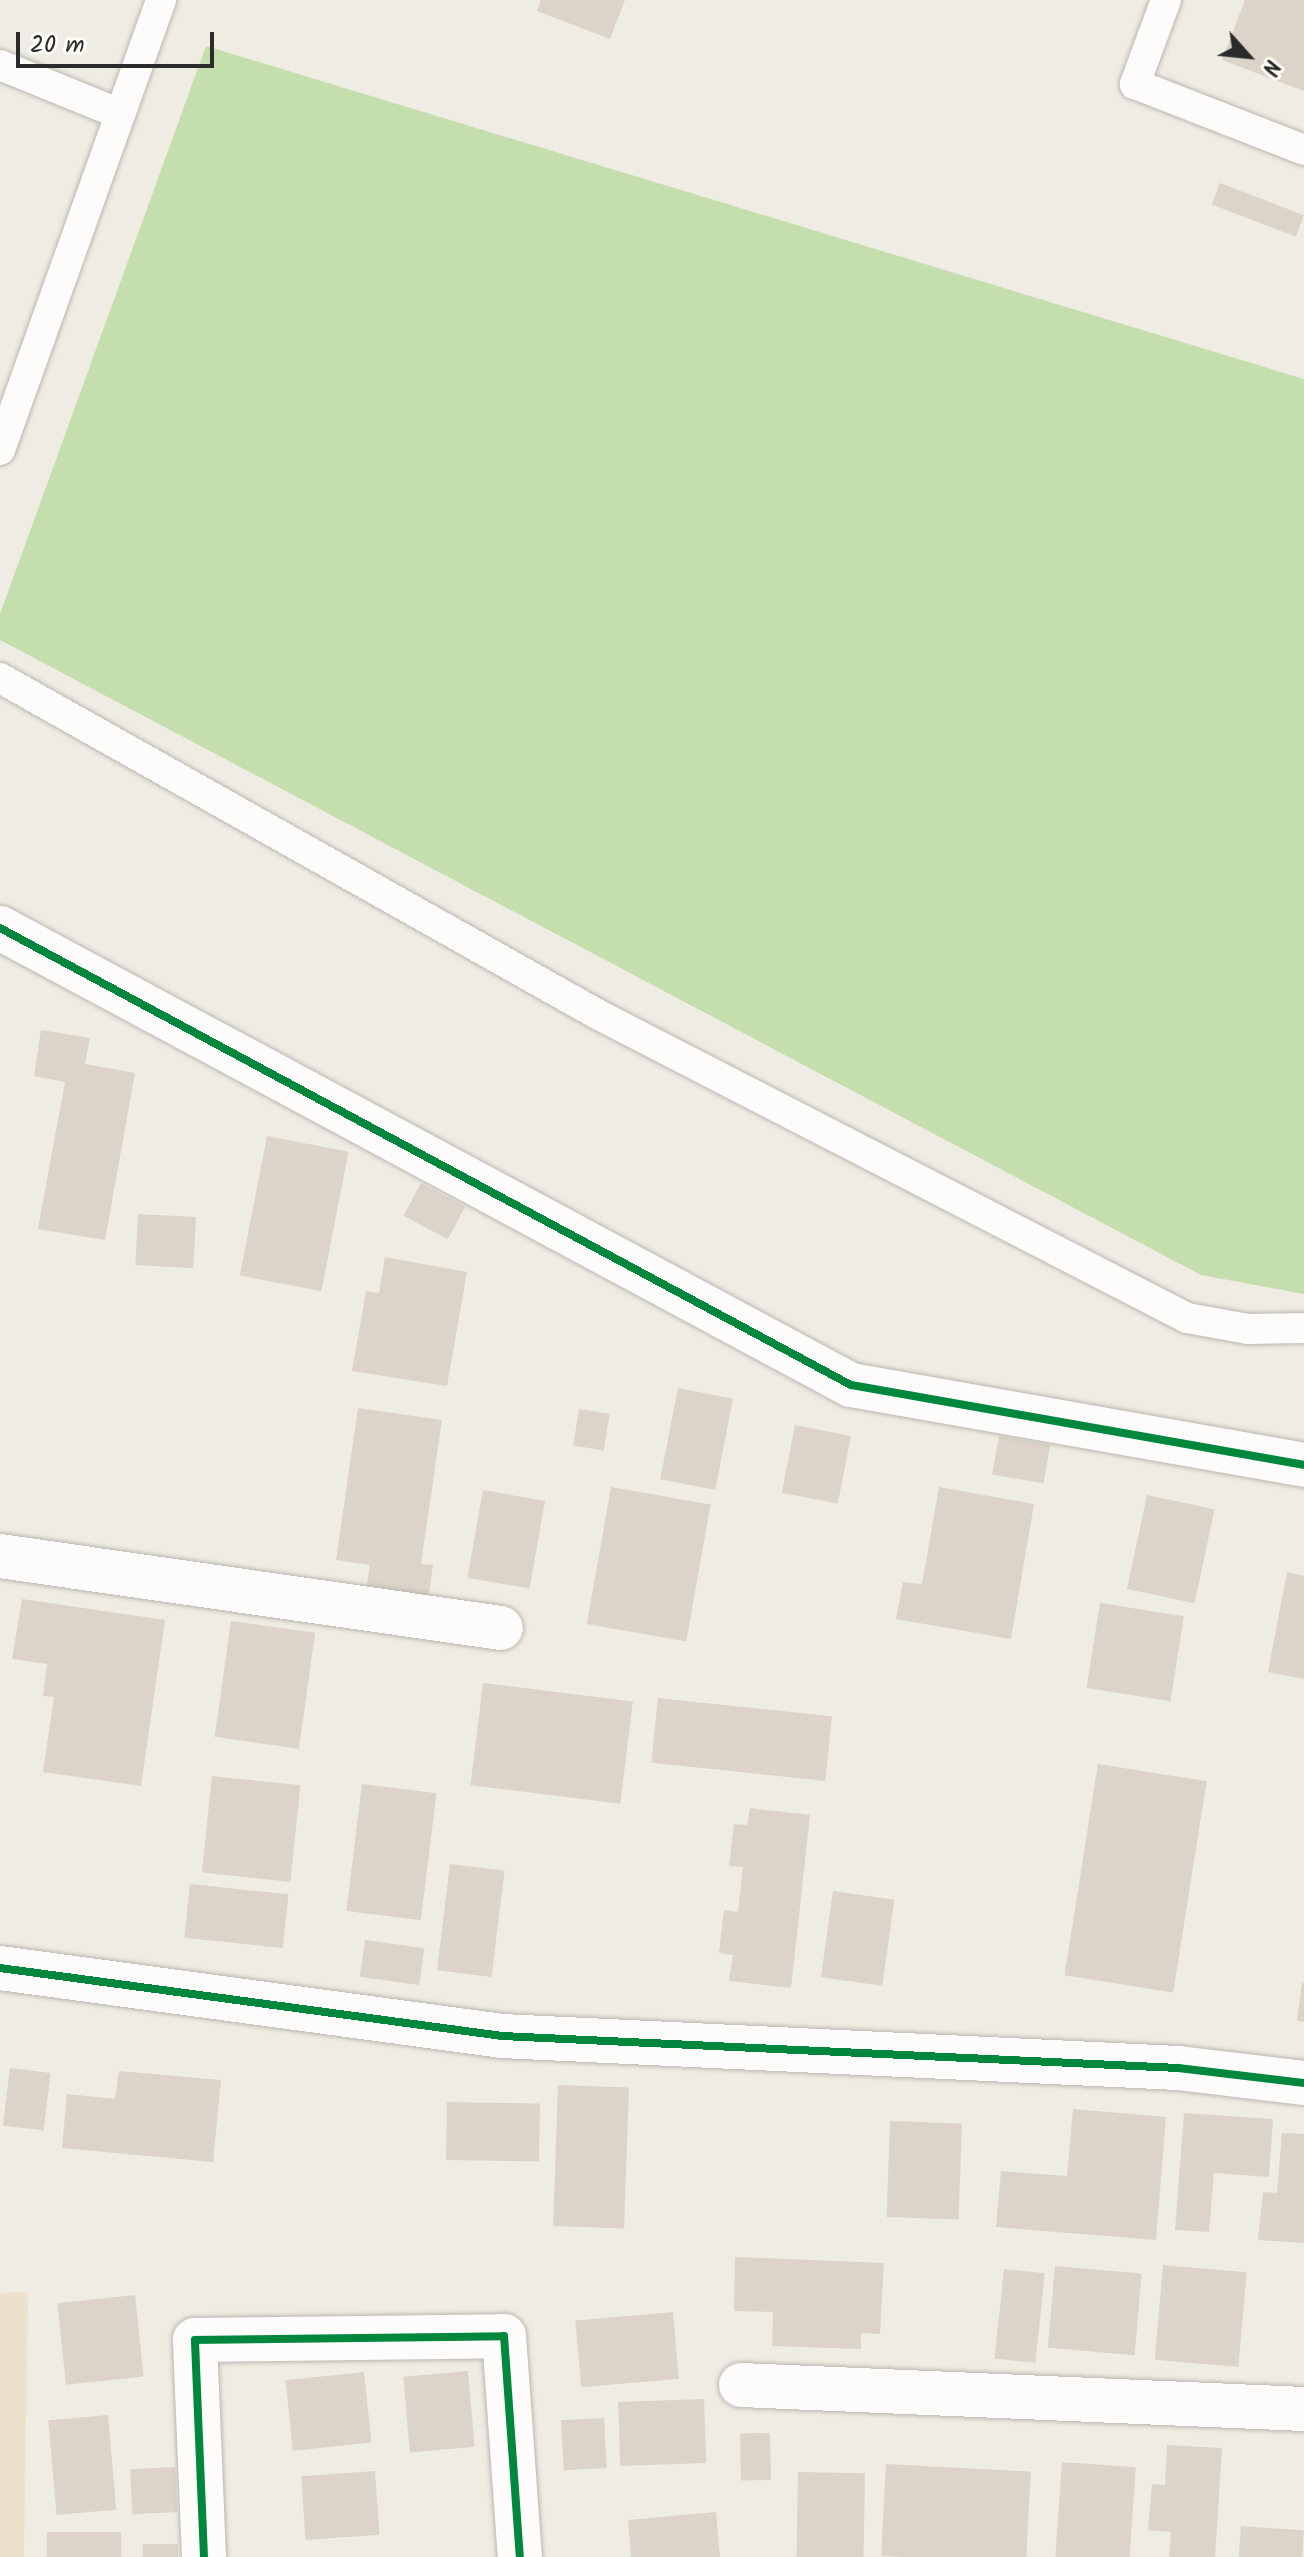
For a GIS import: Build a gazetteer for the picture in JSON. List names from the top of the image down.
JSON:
{
  "scale_bar": "20 m",
  "north": "bottom right"
}
